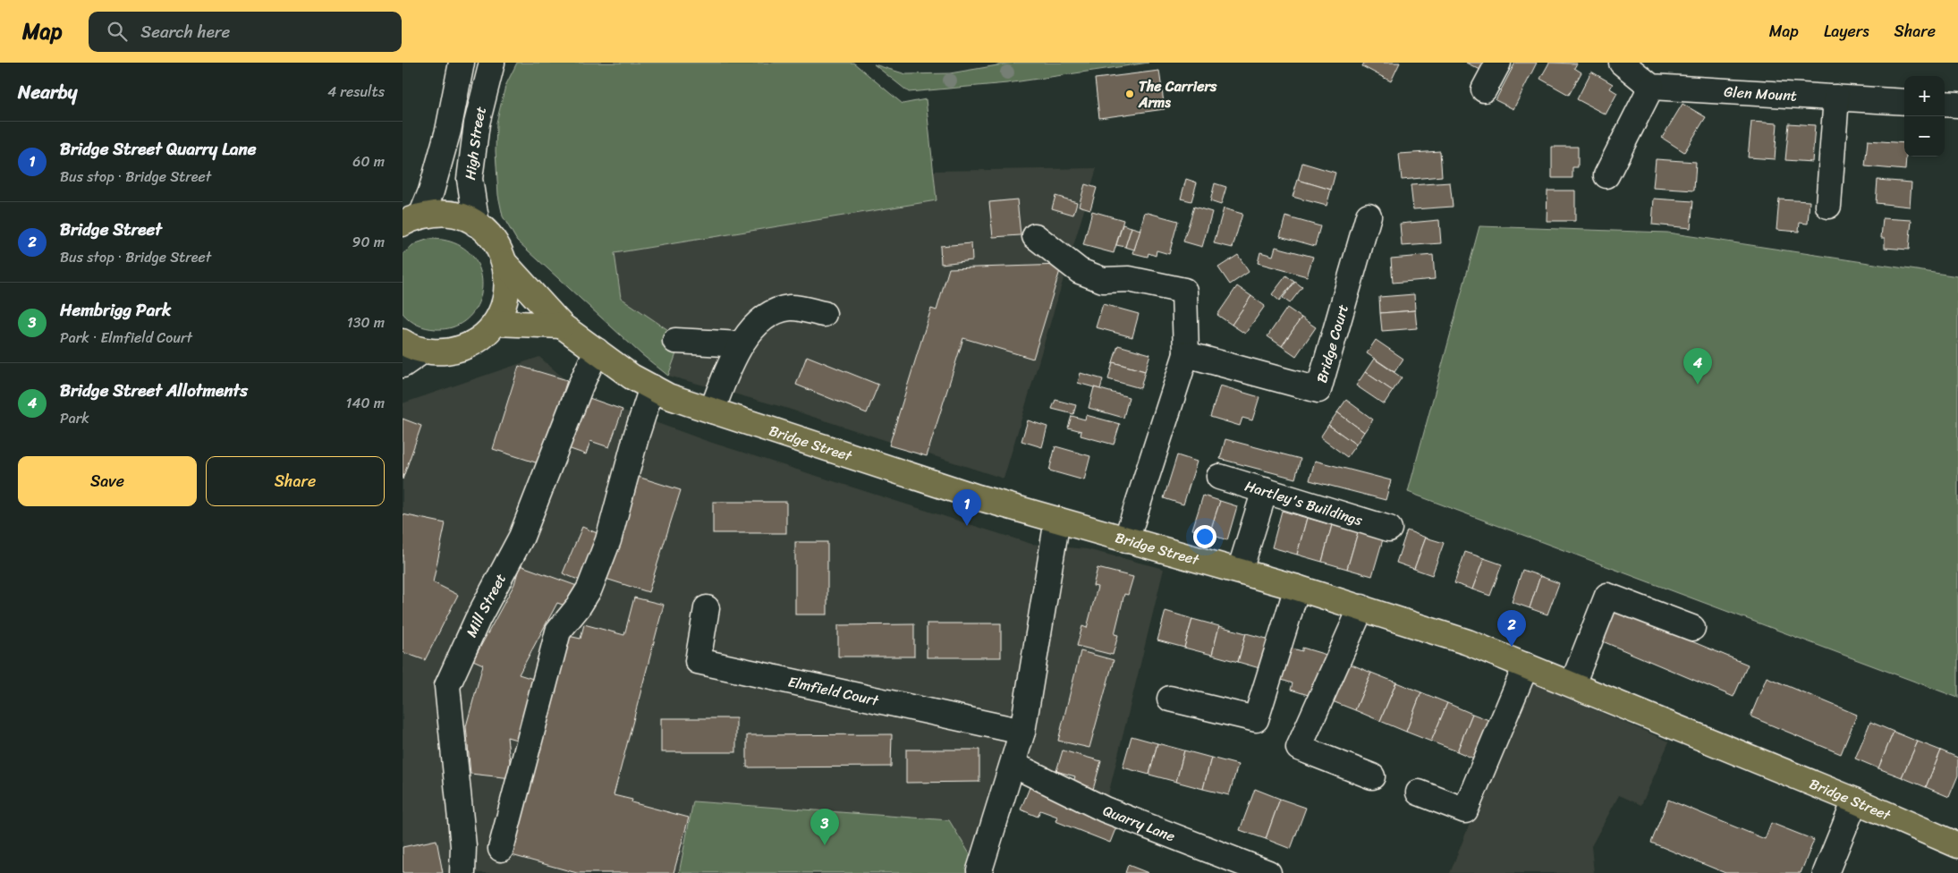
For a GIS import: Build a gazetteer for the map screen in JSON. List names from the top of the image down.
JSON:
{
  "streets": {
    "main road": ["Bridge Street"],
    "street": [
      "Glen Mount",
      "High Street",
      "Bridge Court",
      "Hartley's Buildings",
      "Mill Street",
      "Elmfield Court",
      "Quarry Lane"
    ]
  },
  "crossings": [
    ["Bridge Street", "Mill Street"]
  ],
  "places": ["The Carriers Arms"],
  "page": {
    "header": "Map",
    "search": "Search here",
    "nav": ["Map", "Layers", "Share"],
    "heading": ["Nearby", "4 results"],
    "map_buttons": ["+", "−"],
    "list": [
      {
        "mark": "1",
        "name": "Bridge Street Quarry Lane",
        "note": "Bus stop · Bridge Street",
        "value": "60 m"
      },
      {
        "mark": "2",
        "name": "Bridge Street",
        "note": "Bus stop · Bridge Street",
        "value": "90 m"
      },
      {
        "mark": "3",
        "name": "Hembrigg Park",
        "note": "Park · Elmfield Court",
        "value": "130 m"
      },
      {
        "mark": "4",
        "name": "Bridge Street Allotments",
        "note": "Park",
        "value": "140 m"
      }
    ],
    "pins": [
      "4",
      "1",
      "2",
      "3"
    ],
    "buttons": ["Save", "Share"]
  }
}
